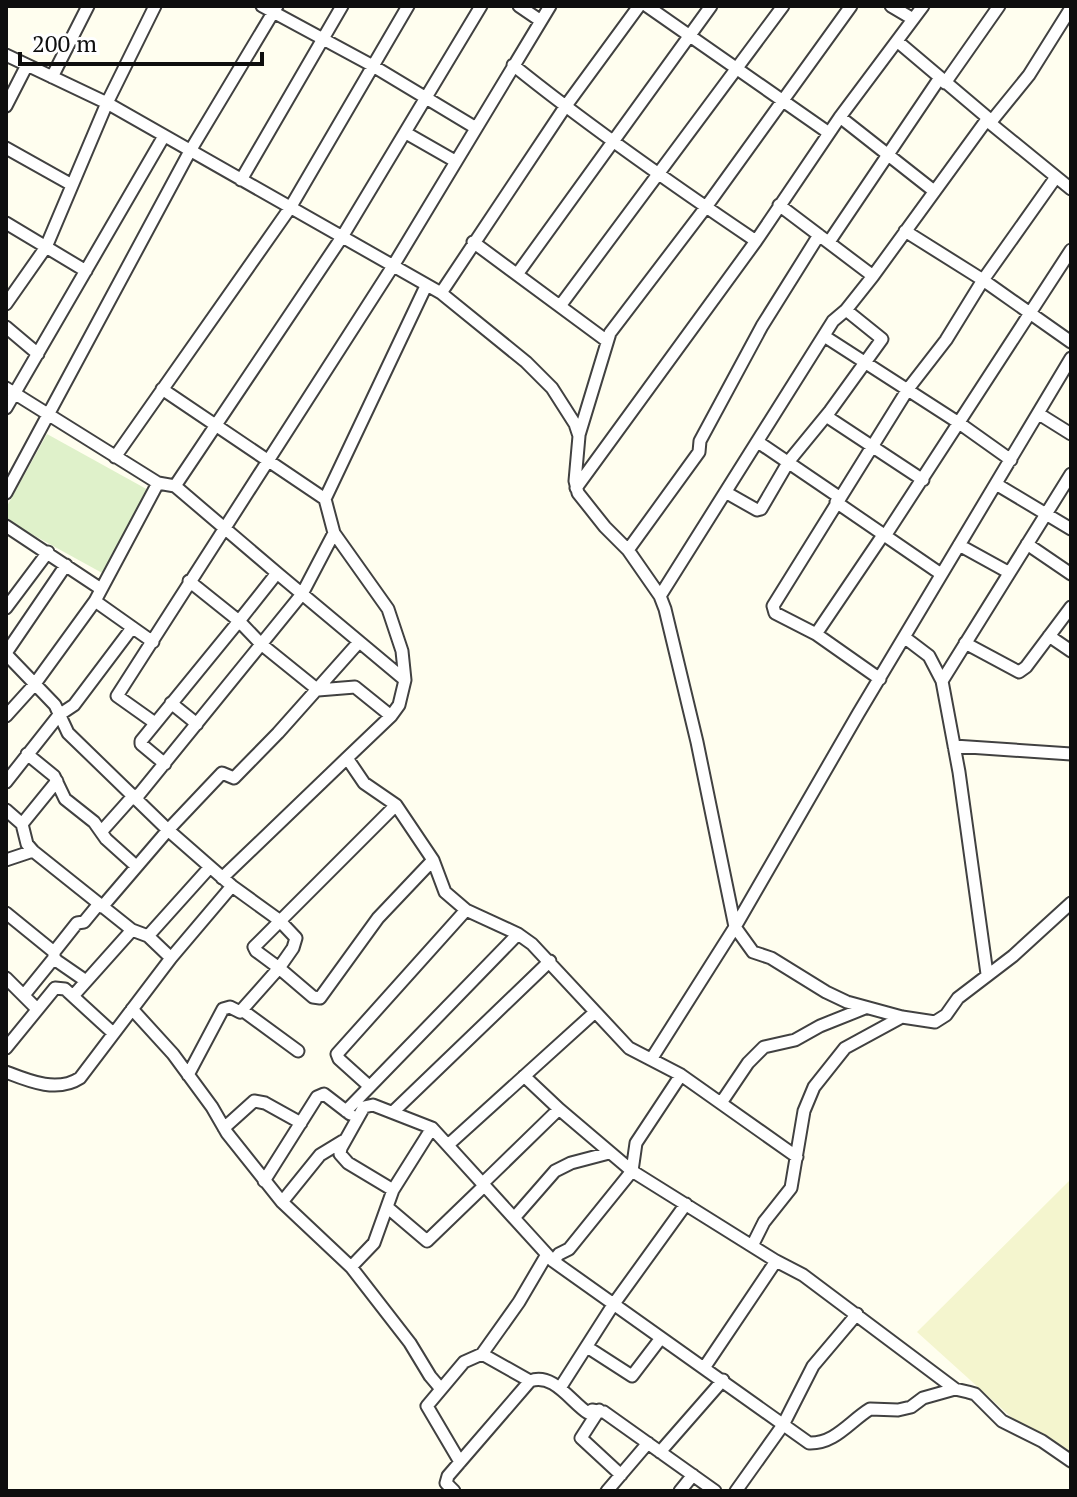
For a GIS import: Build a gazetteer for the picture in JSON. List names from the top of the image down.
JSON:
{
  "scale_bar": "200 m"
}
